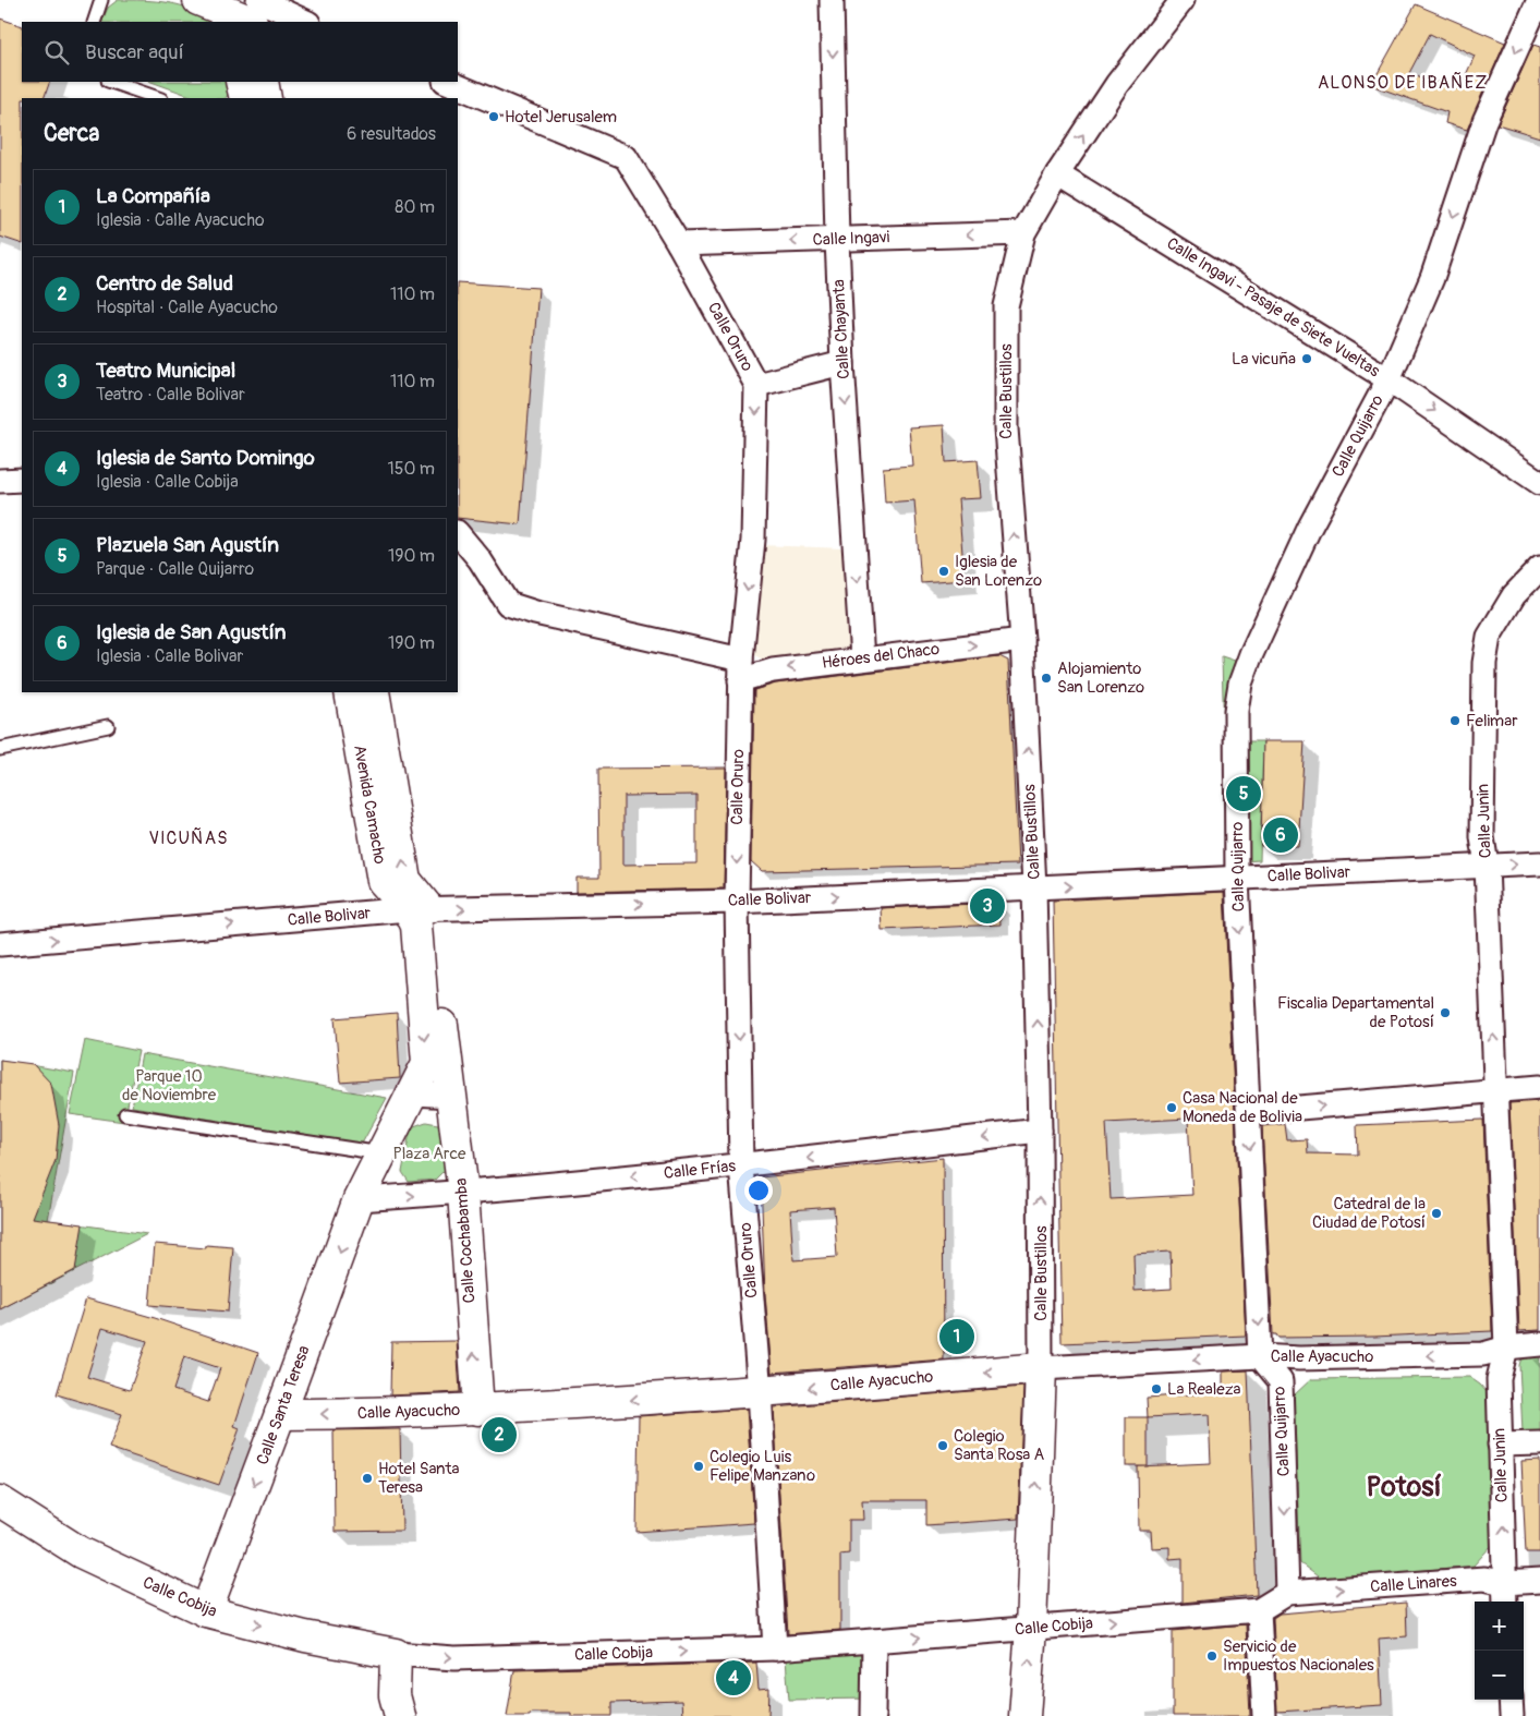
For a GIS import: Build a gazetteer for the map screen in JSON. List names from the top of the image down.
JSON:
{
  "streets": {
    "main road": [
      "Calle Bustillos",
      "Avenida Camacho",
      "Calle Cochabamba",
      "Calle Ayacucho",
      "Calle Santa Teresa",
      "Calle Cobija"
    ],
    "street": [
      "Calle Ingavi",
      "Calle Ingavi - Pasaje de Siete Vueltas",
      "Calle Chayanta",
      "Calle Oruro",
      "Calle Quijarro",
      "Héroes del Chaco",
      "Calle Junin",
      "Calle Bolivar",
      "Calle Frías",
      "Calle Linares"
    ]
  },
  "crossings": [
    ["Calle Ingavi", "Calle Chayanta"],
    ["Calle Ingavi", "Calle Oruro"],
    ["Calle Ingavi", "Calle Bustillos"],
    ["Calle Ingavi - Pasaje de Siete Vueltas", "Calle Bustillos"],
    ["Calle Ingavi - Pasaje de Siete Vueltas", "Calle Quijarro"],
    ["Calle Chayanta", "Héroes del Chaco"],
    ["Calle Oruro", "Héroes del Chaco"],
    ["Calle Oruro", "Calle Bolivar"],
    ["Calle Oruro", "Calle Frías"],
    ["Calle Oruro", "Calle Ayacucho"],
    ["Calle Oruro", "Calle Cobija"],
    ["Calle Bustillos", "Héroes del Chaco"],
    ["Calle Bustillos", "Calle Bolivar"],
    ["Calle Bustillos", "Calle Frías"],
    ["Calle Bustillos", "Calle Ayacucho"],
    ["Calle Bustillos", "Calle Cobija"],
    ["Calle Quijarro", "Calle Bolivar"],
    ["Calle Quijarro", "Calle Ayacucho"],
    ["Calle Quijarro", "Calle Linares"],
    ["Avenida Camacho", "Calle Bolivar"],
    ["Avenida Camacho", "Calle Cochabamba"],
    ["Calle Junin", "Calle Bolivar"],
    ["Calle Junin", "Calle Ayacucho"],
    ["Calle Junin", "Calle Linares"],
    ["Calle Bolivar", "Calle Cochabamba"],
    ["Calle Frías", "Calle Cochabamba"],
    ["Calle Frías", "Calle Santa Teresa"],
    ["Calle Cochabamba", "Calle Ayacucho"],
    ["Calle Ayacucho", "Calle Santa Teresa"],
    ["Calle Santa Teresa", "Calle Cobija"]
  ],
  "one_way": [
    "Calle Ingavi",
    "Calle Chayanta",
    "Calle Oruro",
    "Calle Bustillos",
    "Calle Quijarro",
    "Calle Junin",
    "Calle Bolivar",
    "Calle Cochabamba",
    "Calle Ayacucho",
    "Calle Santa Teresa",
    "Calle Linares",
    "Calle Cobija"
  ],
  "districts": ["ALONSO DE IBAÑEZ", "VICUÑAS", "Potosí"],
  "parks": ["Parque 10 de Noviembre", "Plaza Arce"],
  "places": [
    "Hotel Jerusalem",
    "La vicuña",
    "Iglesia de San Lorenzo",
    "Alojamiento San Lorenzo",
    "Felimar",
    "Fiscalia Departamental de Potosí",
    "Casa Nacional de Moneda de Bolivia",
    "Catedral de la Ciudad de Potosí",
    "La Realeza",
    "Colegio Santa Rosa A",
    "Colegio Luis Felipe Manzano",
    "Hotel Santa Teresa",
    "Servicio de Impuestos Nacionales"
  ],
  "page": {
    "search": "Buscar aquí",
    "heading": ["Cerca", "6 resultados"],
    "list": [
      {
        "mark": "1",
        "name": "La Compañía",
        "note": "Iglesia · Calle Ayacucho",
        "value": "80 m"
      },
      {
        "mark": "2",
        "name": "Centro de Salud",
        "note": "Hospital · Calle Ayacucho",
        "value": "110 m"
      },
      {
        "mark": "3",
        "name": "Teatro Municipal",
        "note": "Teatro · Calle Bolivar",
        "value": "110 m"
      },
      {
        "mark": "4",
        "name": "Iglesia de Santo Domingo",
        "note": "Iglesia · Calle Cobija",
        "value": "150 m"
      },
      {
        "mark": "5",
        "name": "Plazuela San Agustín",
        "note": "Parque · Calle Quijarro",
        "value": "190 m"
      },
      {
        "mark": "6",
        "name": "Iglesia de San Agustín",
        "note": "Iglesia · Calle Bolivar",
        "value": "190 m"
      }
    ],
    "pins": [
      "5",
      "6",
      "3",
      "1",
      "2",
      "4"
    ],
    "map_buttons": ["+", "−"]
  }
}
